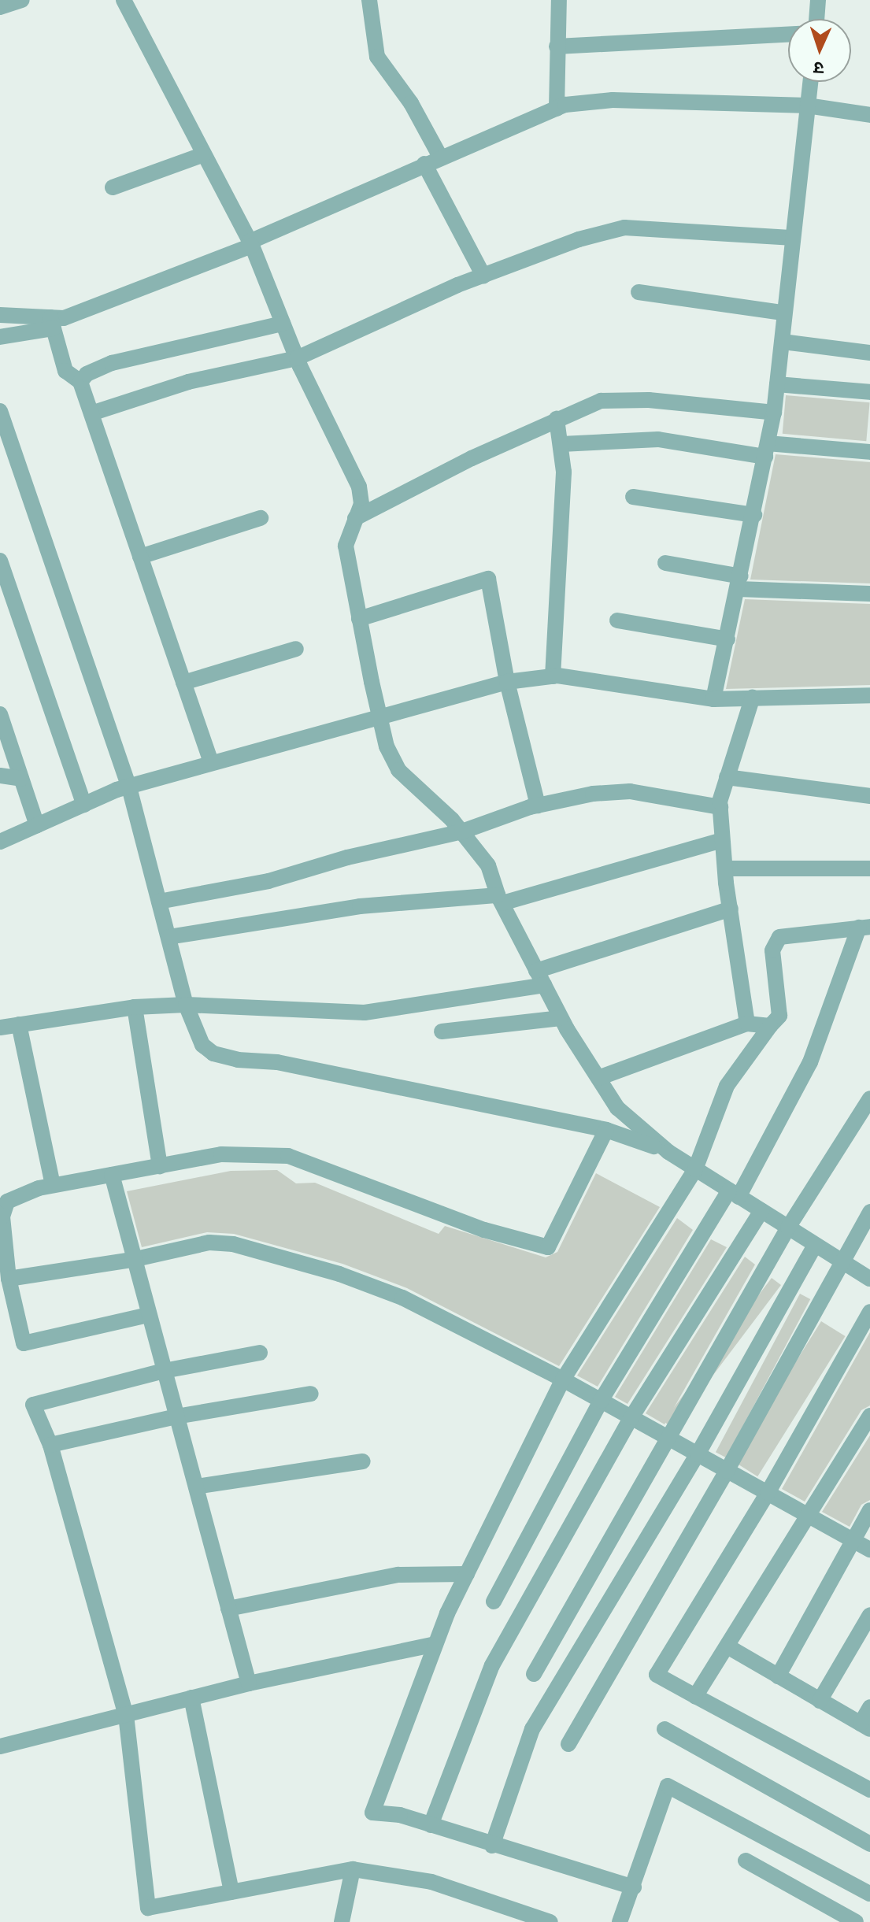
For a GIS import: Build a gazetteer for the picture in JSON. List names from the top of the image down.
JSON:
{
  "north": "bottom"
}
